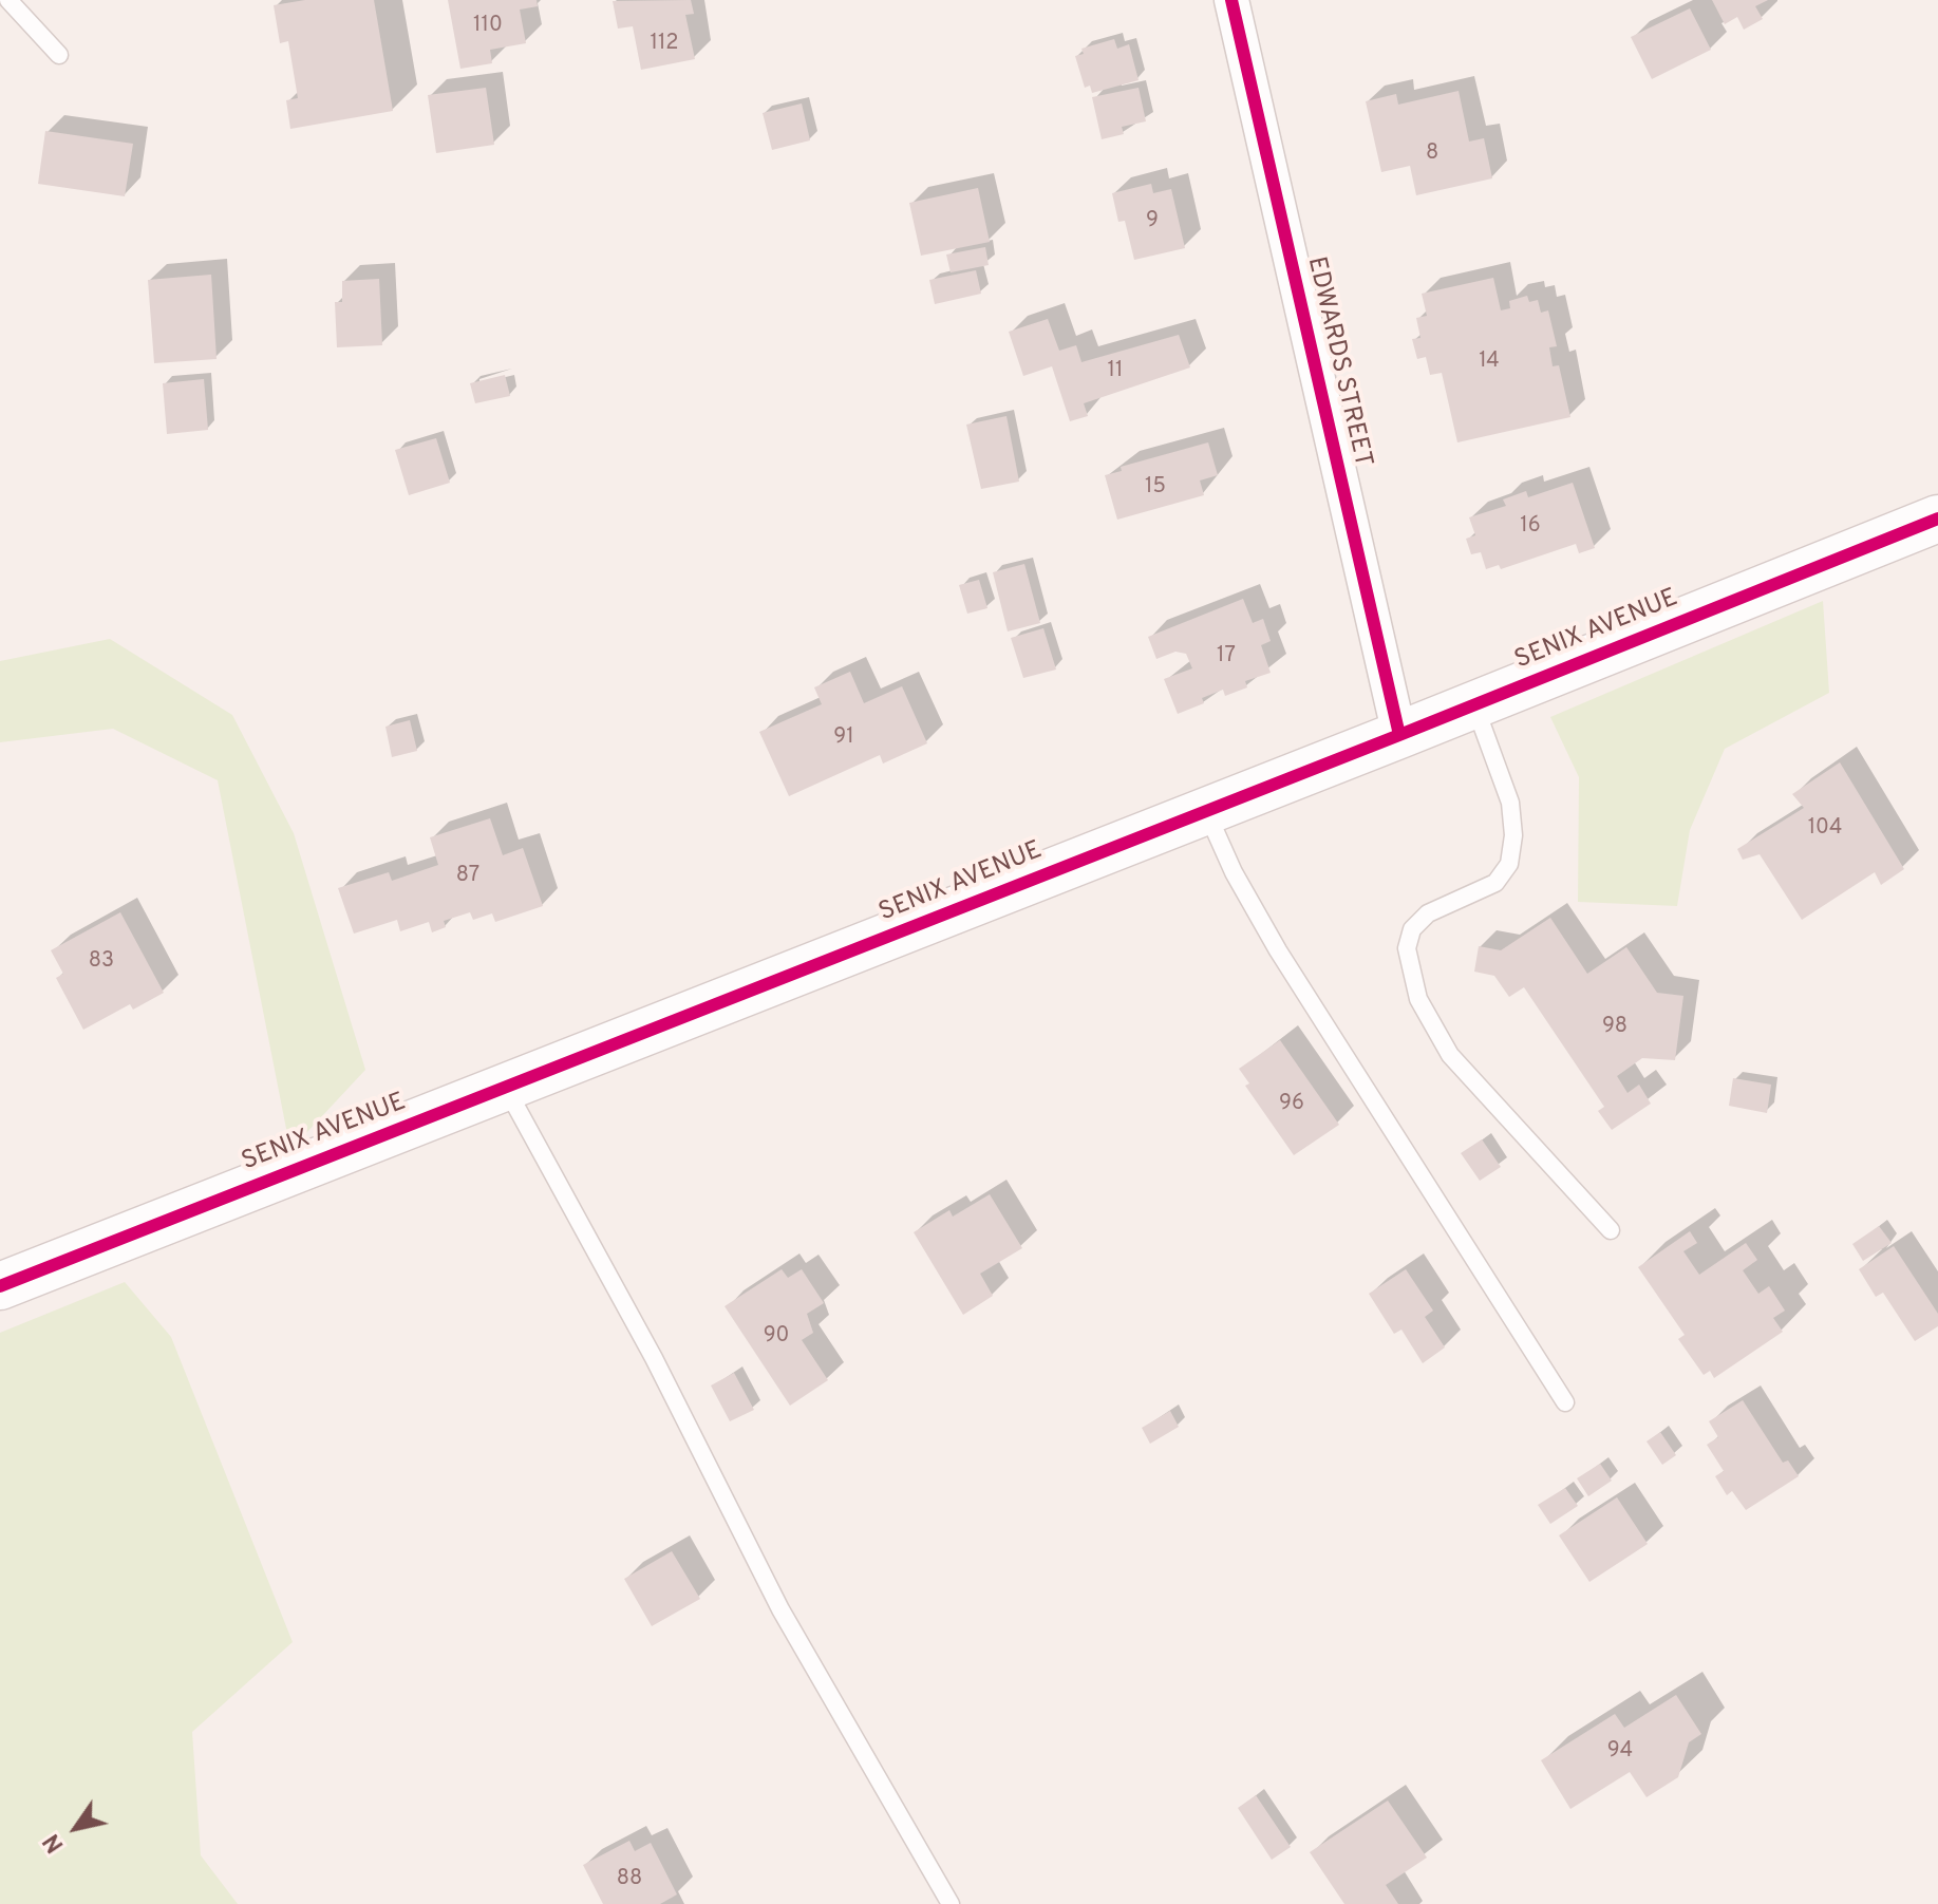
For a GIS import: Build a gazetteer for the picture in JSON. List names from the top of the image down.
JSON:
{
  "streets": {
    "street": ["EDWARDS STREET", "SENIX AVENUE"]
  },
  "crossings": [
    ["EDWARDS STREET", "SENIX AVENUE"]
  ],
  "house_numbers": [
    "110",
    "112",
    "8",
    "9",
    "14",
    "11",
    "15",
    "16",
    "17",
    "91",
    "104",
    "87",
    "83",
    "98",
    "96",
    "90",
    "94",
    "88"
  ],
  "north": "bottom left"
}
